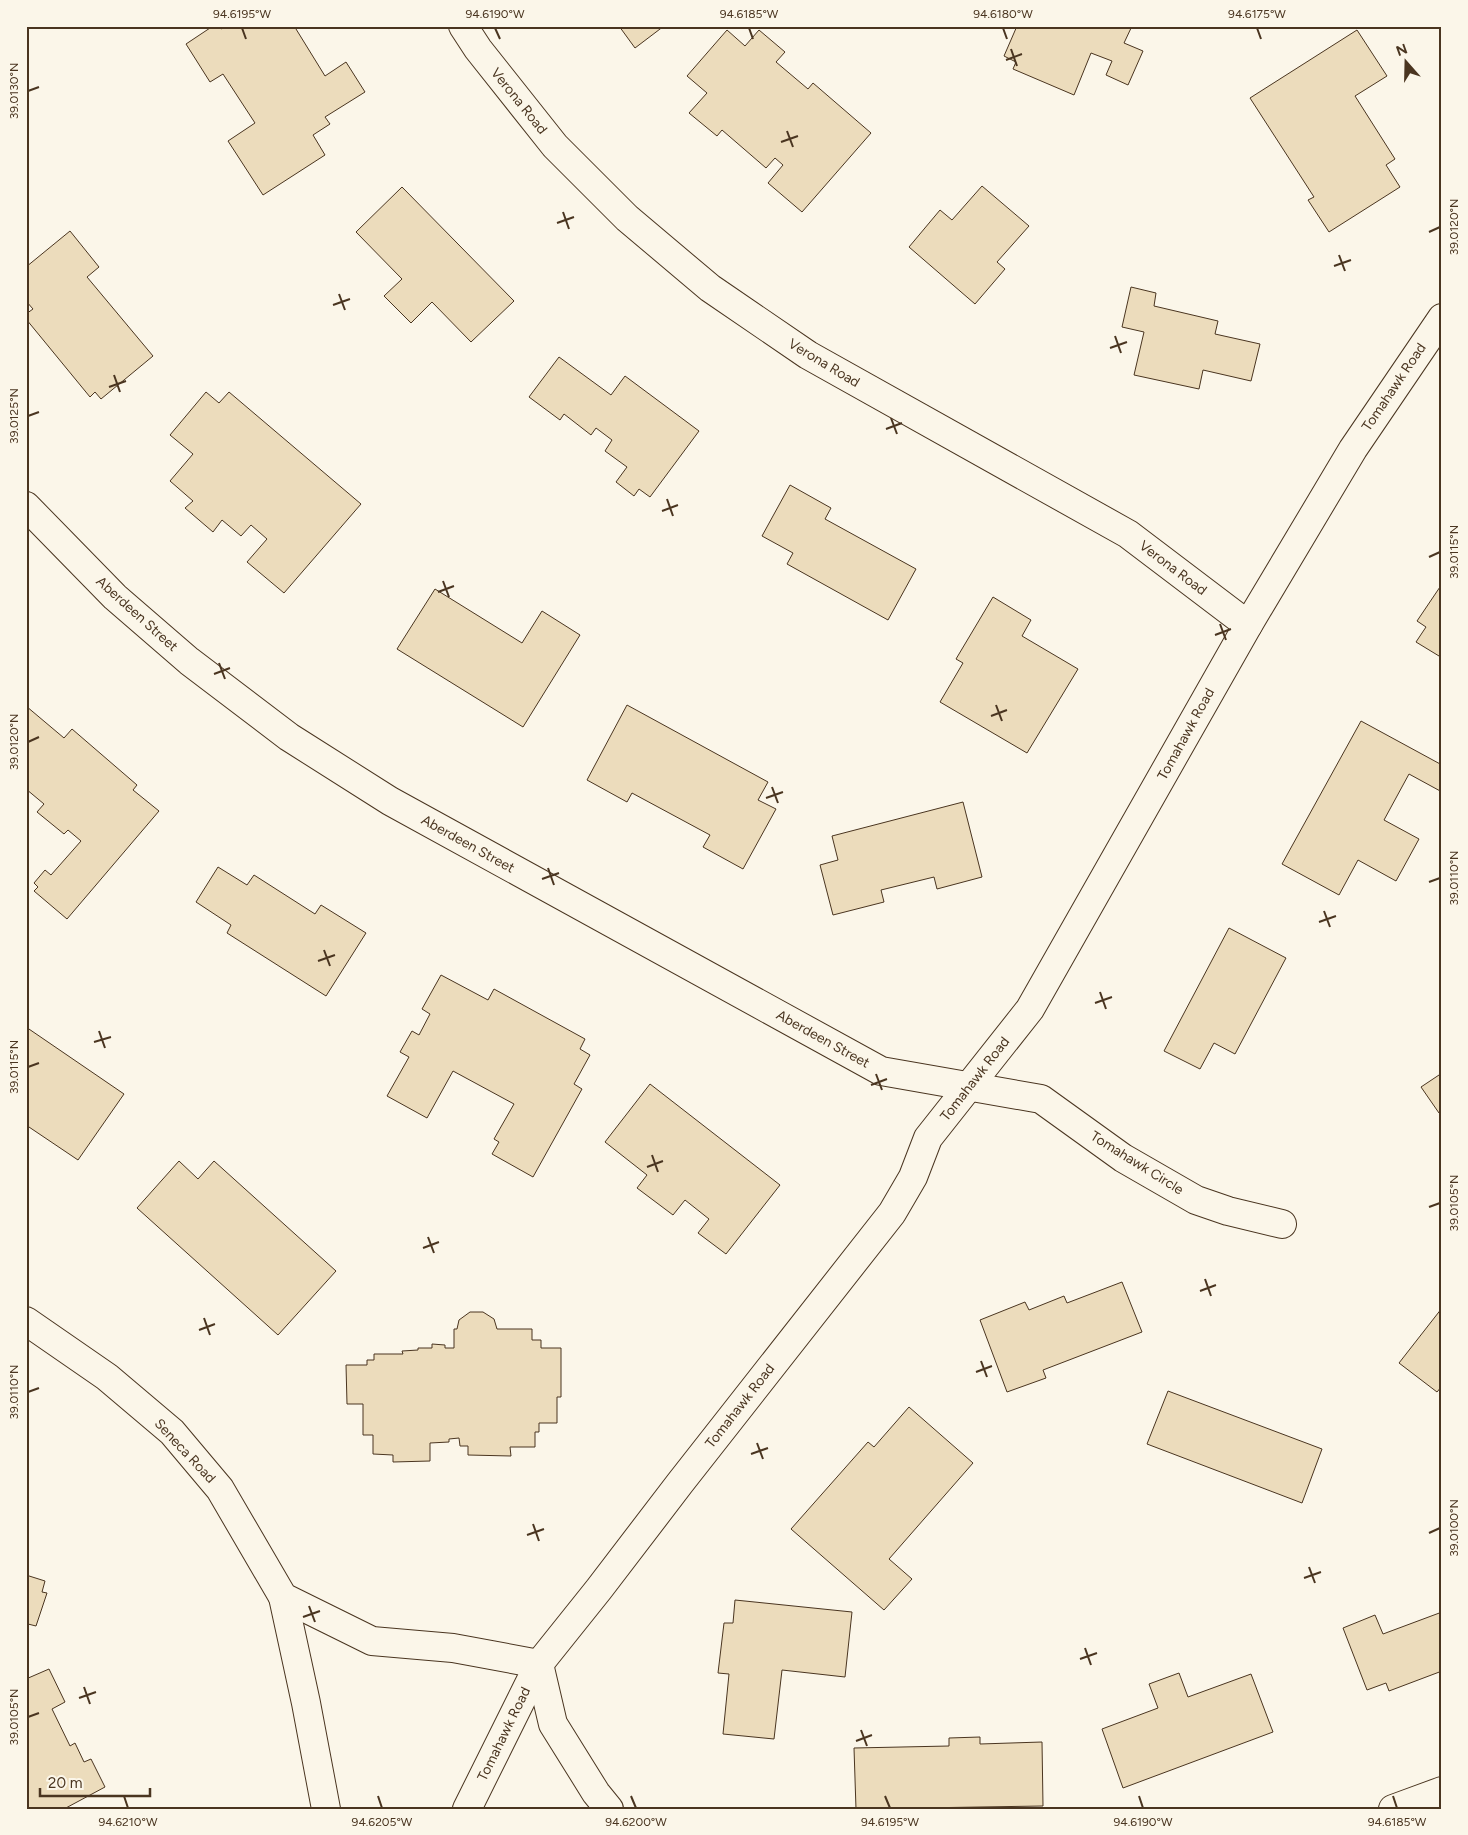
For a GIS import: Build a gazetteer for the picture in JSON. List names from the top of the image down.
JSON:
{
  "streets": {
    "street": [
      "Verona Road",
      "Tomahawk Road",
      "Aberdeen Street",
      "Tomahawk Circle",
      "Seneca Road"
    ]
  },
  "crossings": [
    ["Verona Road", "Tomahawk Road"],
    ["Tomahawk Road", "Aberdeen Street"],
    ["Tomahawk Road", "Tomahawk Circle"],
    ["Aberdeen Street", "Tomahawk Circle"]
  ],
  "scale_bar": "20 m",
  "north": "top",
  "coordinates": [
    "94.6195°W",
    "94.6190°W",
    "94.6185°W",
    "94.6180°W",
    "94.6175°W",
    "39.0130°N",
    "39.0120°N",
    "39.0125°N",
    "39.0115°N",
    "39.0110°N",
    "39.0105°N",
    "39.0100°N",
    "94.6210°W",
    "94.6205°W",
    "94.6200°W"
  ]
}
